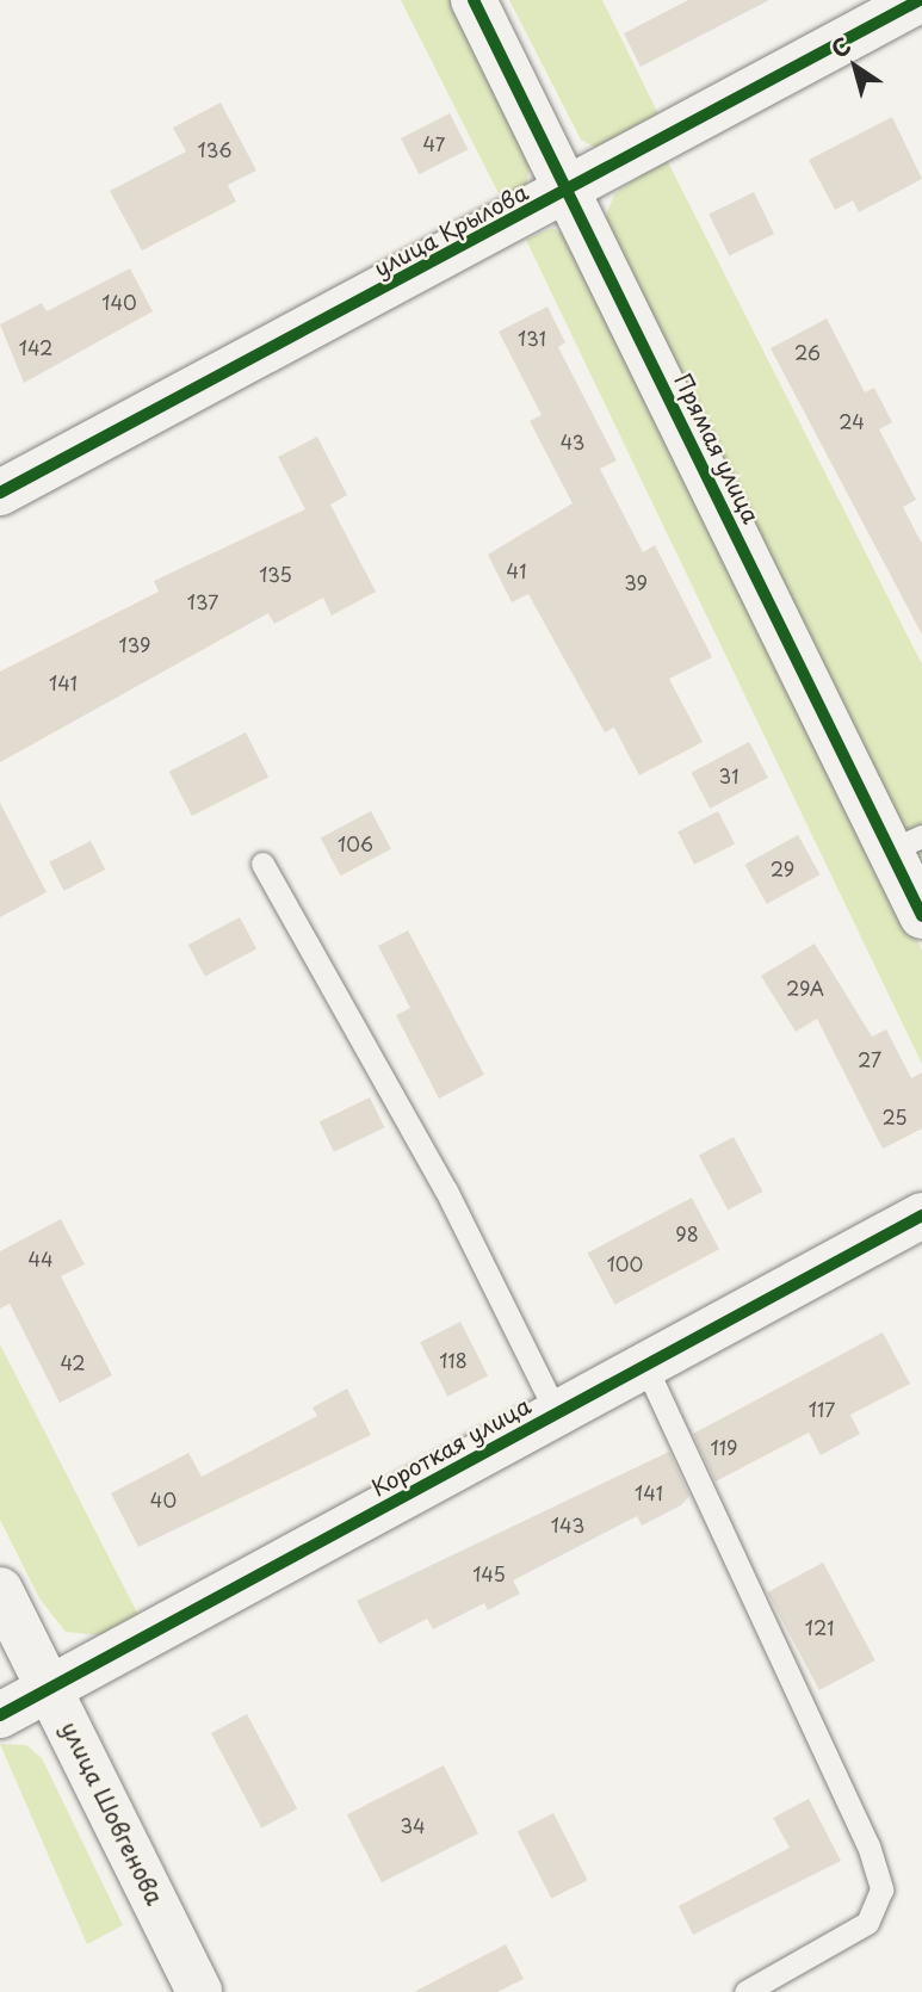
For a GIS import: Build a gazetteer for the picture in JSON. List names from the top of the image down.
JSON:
{
  "streets": {
    "street": [
      "улица Крылова",
      "Прямая улица",
      "Короткая улица",
      "улица Шовгенова"
    ]
  },
  "crossings": [
    ["улица Крылова", "Прямая улица"],
    ["Короткая улица", "улица Шовгенова"]
  ],
  "house_numbers": [
    "47",
    "136",
    "140",
    "131",
    "142",
    "26",
    "24",
    "43",
    "41",
    "135",
    "39",
    "137",
    "139",
    "141",
    "31",
    "106",
    "29",
    "29А",
    "27",
    "25",
    "98",
    "44",
    "100",
    "118",
    "42",
    "117",
    "119",
    "141",
    "40",
    "143",
    "145",
    "121",
    "34"
  ],
  "north": "top left"
}
